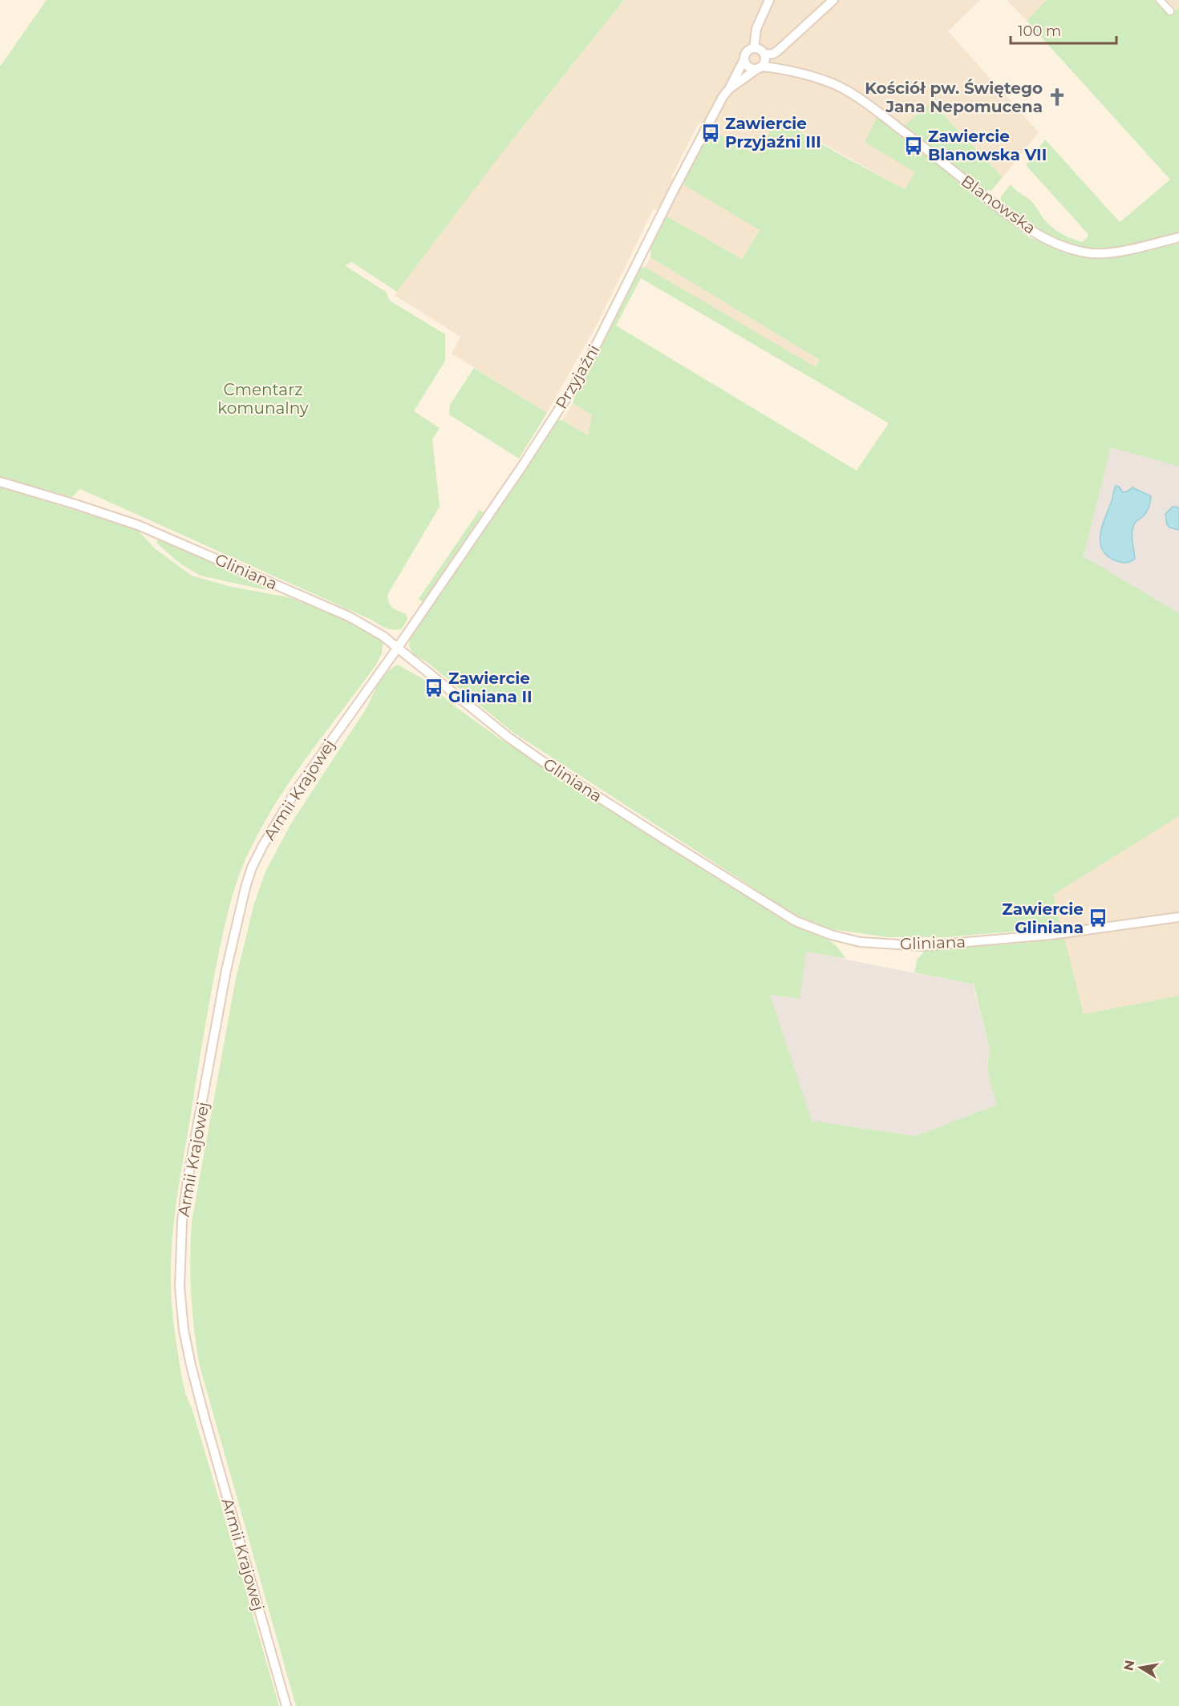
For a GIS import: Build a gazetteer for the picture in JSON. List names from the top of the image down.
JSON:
{
  "streets": {
    "street": [
      "Blanowska",
      "Przyjaźni",
      "Gliniana",
      "Armii Krajowej"
    ]
  },
  "crossings": [
    ["Blanowska", "Przyjaźni"],
    ["Przyjaźni", "Gliniana"],
    ["Przyjaźni", "Armii Krajowej"],
    ["Gliniana", "Armii Krajowej"]
  ],
  "parks": ["Cmentarz komunalny"],
  "places": {
    "church": ["Kościół pw. Świętego Jana Nepomucena"],
    "bus stop": [
      "Zawiercie Przyjaźni III",
      "Zawiercie Blanowska VII",
      "Zawiercie Gliniana II",
      "Zawiercie Gliniana"
    ]
  },
  "scale_bar": "100 m",
  "north": "left"
}
